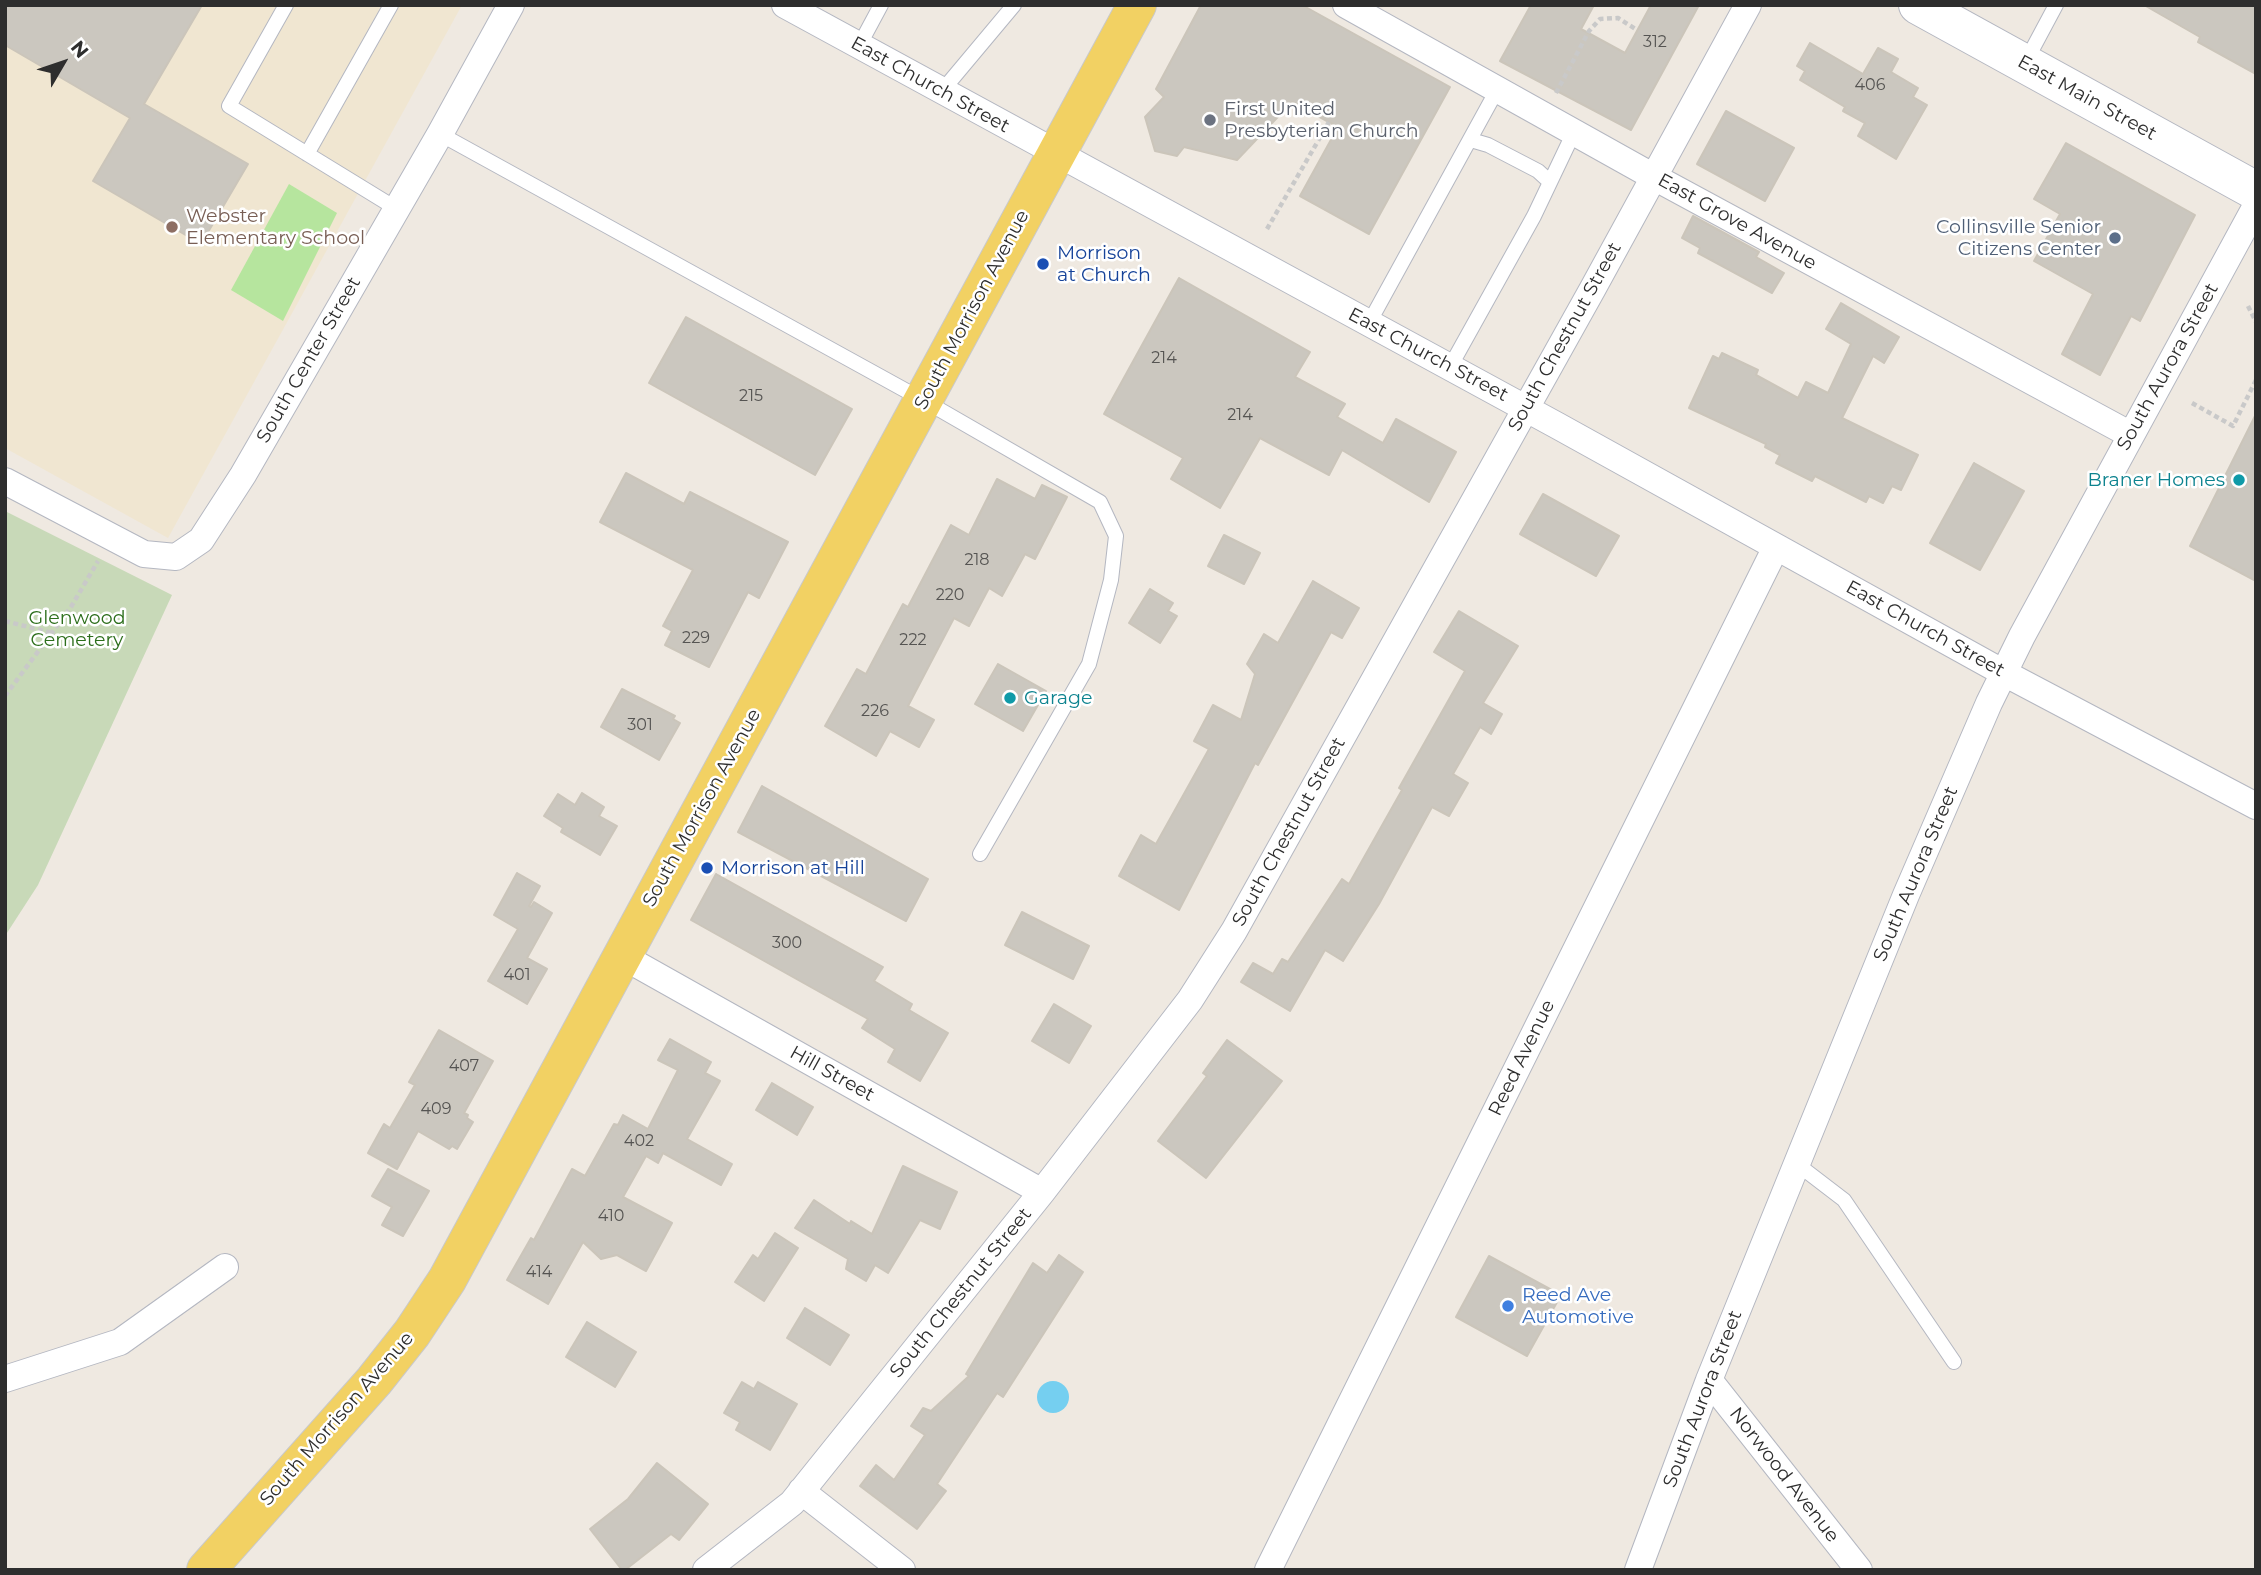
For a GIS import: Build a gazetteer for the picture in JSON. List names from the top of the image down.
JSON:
{
  "streets": {
    "main road": ["South Morrison Avenue"],
    "street": [
      "East Church Street",
      "East Main Street",
      "East Grove Avenue",
      "South Chestnut Street",
      "South Center Street",
      "South Aurora Street",
      "Reed Avenue",
      "Hill Street",
      "Norwood Avenue"
    ]
  },
  "crossings": [
    ["East Church Street", "South Morrison Avenue"],
    ["East Church Street", "South Chestnut Street"],
    ["East Church Street", "South Aurora Street"],
    ["East Church Street", "Reed Avenue"],
    ["East Grove Avenue", "South Chestnut Street"],
    ["East Grove Avenue", "South Aurora Street"],
    ["South Morrison Avenue", "Hill Street"],
    ["South Chestnut Street", "Hill Street"],
    ["South Aurora Street", "Norwood Avenue"]
  ],
  "parks": ["Glenwood Cemetery"],
  "places": [
    "First United Presbyterian Church",
    "Webster Elementary School",
    "Collinsville Senior Citizens Center",
    "Morrison at Church",
    "Braner Homes",
    "Garage",
    "Morrison at Hill",
    "Reed Ave Automotive"
  ],
  "house_numbers": [
    "312",
    "406",
    "214",
    "215",
    "214",
    "218",
    "220",
    "229",
    "222",
    "226",
    "301",
    "300",
    "401",
    "407",
    "409",
    "402",
    "410",
    "414"
  ],
  "north": "top right"
}
